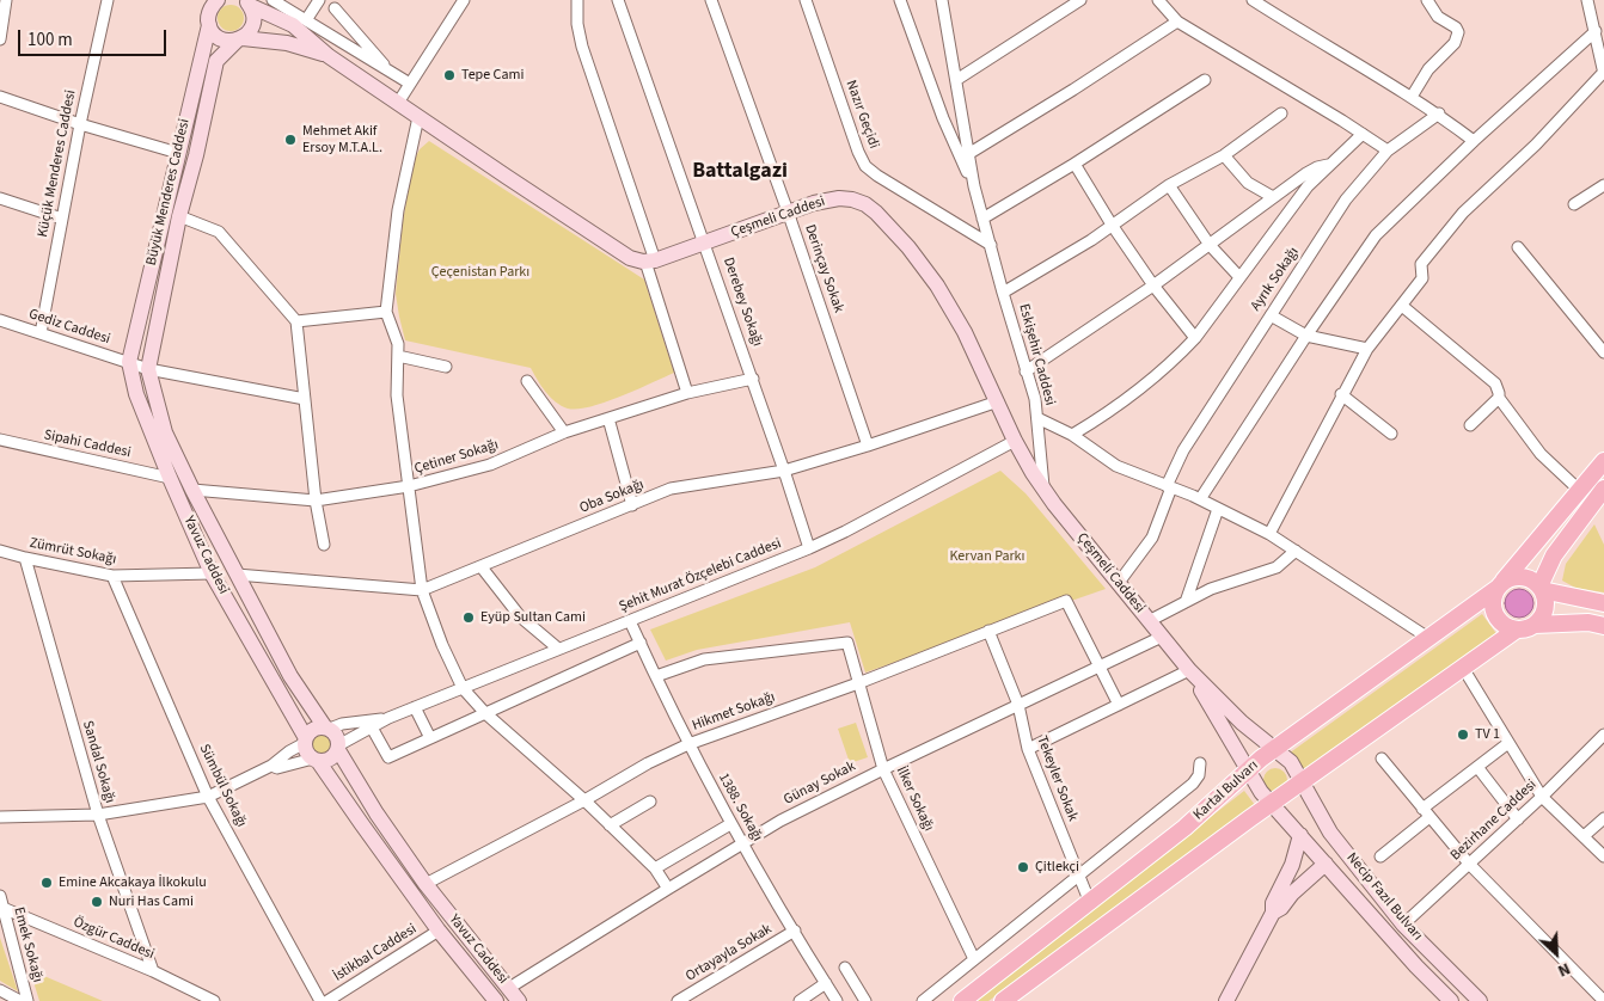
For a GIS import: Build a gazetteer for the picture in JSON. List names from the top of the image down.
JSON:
{
  "streets": {
    "main road": ["Kartal Bulvarı"],
    "street": [
      "Nazır Geçidi",
      "Küçük Menderes Caddesi",
      "Büyük Menderes Caddesi",
      "Çeşmeli Caddesi",
      "Derinçay Sokak",
      "Ayrık Sokağı",
      "Derebey Sokağı",
      "Gediz Caddesi",
      "Eskişehir Caddesi",
      "Sipahi Caddesi",
      "Çetiner Sokağı",
      "Oba Sokağı",
      "Zümrüt Sokağı",
      "Yavuz Caddesi",
      "Şehit Murat Özçelebi Caddesi",
      "Hikmet Sokağı",
      "Sandal Sokağı",
      "Tekeyler Sokak",
      "Günay Sokak",
      "Sümbül Sokağı",
      "İlker Sokağı",
      "1388. Sokağı",
      "Bezirhane Caddesi",
      "Necip Fazıl Bulvarı",
      "Özgür Caddesi",
      "Emek Sokağı",
      "İstikbal Caddesi",
      "Ortayayla Sokak"
    ]
  },
  "crossings": [
    ["Nazır Geçidi", "Eskişehir Caddesi"],
    ["Küçük Menderes Caddesi", "Gediz Caddesi"],
    ["Büyük Menderes Caddesi", "Gediz Caddesi"],
    ["Büyük Menderes Caddesi", "Yavuz Caddesi"],
    ["Çeşmeli Caddesi", "Derinçay Sokak"],
    ["Çeşmeli Caddesi", "Ayrık Sokağı"],
    ["Çeşmeli Caddesi", "Derebey Sokağı"],
    ["Çeşmeli Caddesi", "Oba Sokağı"],
    ["Çeşmeli Caddesi", "Şehit Murat Özçelebi Caddesi"],
    ["Çeşmeli Caddesi", "Günay Sokak"],
    ["Çeşmeli Caddesi", "Kartal Bulvarı"],
    ["Çeşmeli Caddesi", "Necip Fazıl Bulvarı"],
    ["Derinçay Sokak", "Oba Sokağı"],
    ["Ayrık Sokağı", "Eskişehir Caddesi"],
    ["Derebey Sokağı", "Çetiner Sokağı"],
    ["Derebey Sokağı", "Oba Sokağı"],
    ["Derebey Sokağı", "Şehit Murat Özçelebi Caddesi"],
    ["Gediz Caddesi", "Yavuz Caddesi"],
    ["Eskişehir Caddesi", "Kartal Bulvarı"],
    ["Sipahi Caddesi", "Yavuz Caddesi"],
    ["Çetiner Sokağı", "Yavuz Caddesi"],
    ["Oba Sokağı", "Yavuz Caddesi"],
    ["Zümrüt Sokağı", "Yavuz Caddesi"],
    ["Zümrüt Sokağı", "Sandal Sokağı"],
    ["Zümrüt Sokağı", "Sümbül Sokağı"],
    ["Yavuz Caddesi", "Şehit Murat Özçelebi Caddesi"],
    ["Yavuz Caddesi", "Hikmet Sokağı"],
    ["Yavuz Caddesi", "Günay Sokak"],
    ["Yavuz Caddesi", "İstikbal Caddesi"],
    ["Şehit Murat Özçelebi Caddesi", "1388. Sokağı"],
    ["Hikmet Sokağı", "Tekeyler Sokak"],
    ["Hikmet Sokağı", "Günay Sokak"],
    ["Hikmet Sokağı", "İlker Sokağı"],
    ["Hikmet Sokağı", "1388. Sokağı"],
    ["Sandal Sokağı", "Özgür Caddesi"],
    ["Tekeyler Sokak", "Günay Sokak"],
    ["Tekeyler Sokak", "Kartal Bulvarı"],
    ["Günay Sokak", "İlker Sokağı"],
    ["Günay Sokak", "1388. Sokağı"],
    ["Kartal Bulvarı", "Necip Fazıl Bulvarı"],
    ["İlker Sokağı", "1388. Sokağı"],
    ["1388. Sokağı", "Ortayayla Sokak"],
    ["Bezirhane Caddesi", "Necip Fazıl Bulvarı"],
    ["Özgür Caddesi", "Emek Sokağı"]
  ],
  "districts": ["Battalgazi"],
  "parks": ["Çeçenistan Parkı", "Kervan Parkı"],
  "places": [
    "Tepe Cami",
    "Mehmet Akif Ersoy M.T.A.L.",
    "Eyüp Sultan Cami",
    "TV 1",
    "Çitlekçi",
    "Emine Akcakaya İlkokulu",
    "Nuri Has Cami"
  ],
  "scale_bar": "100 m",
  "north": "bottom right"
}
